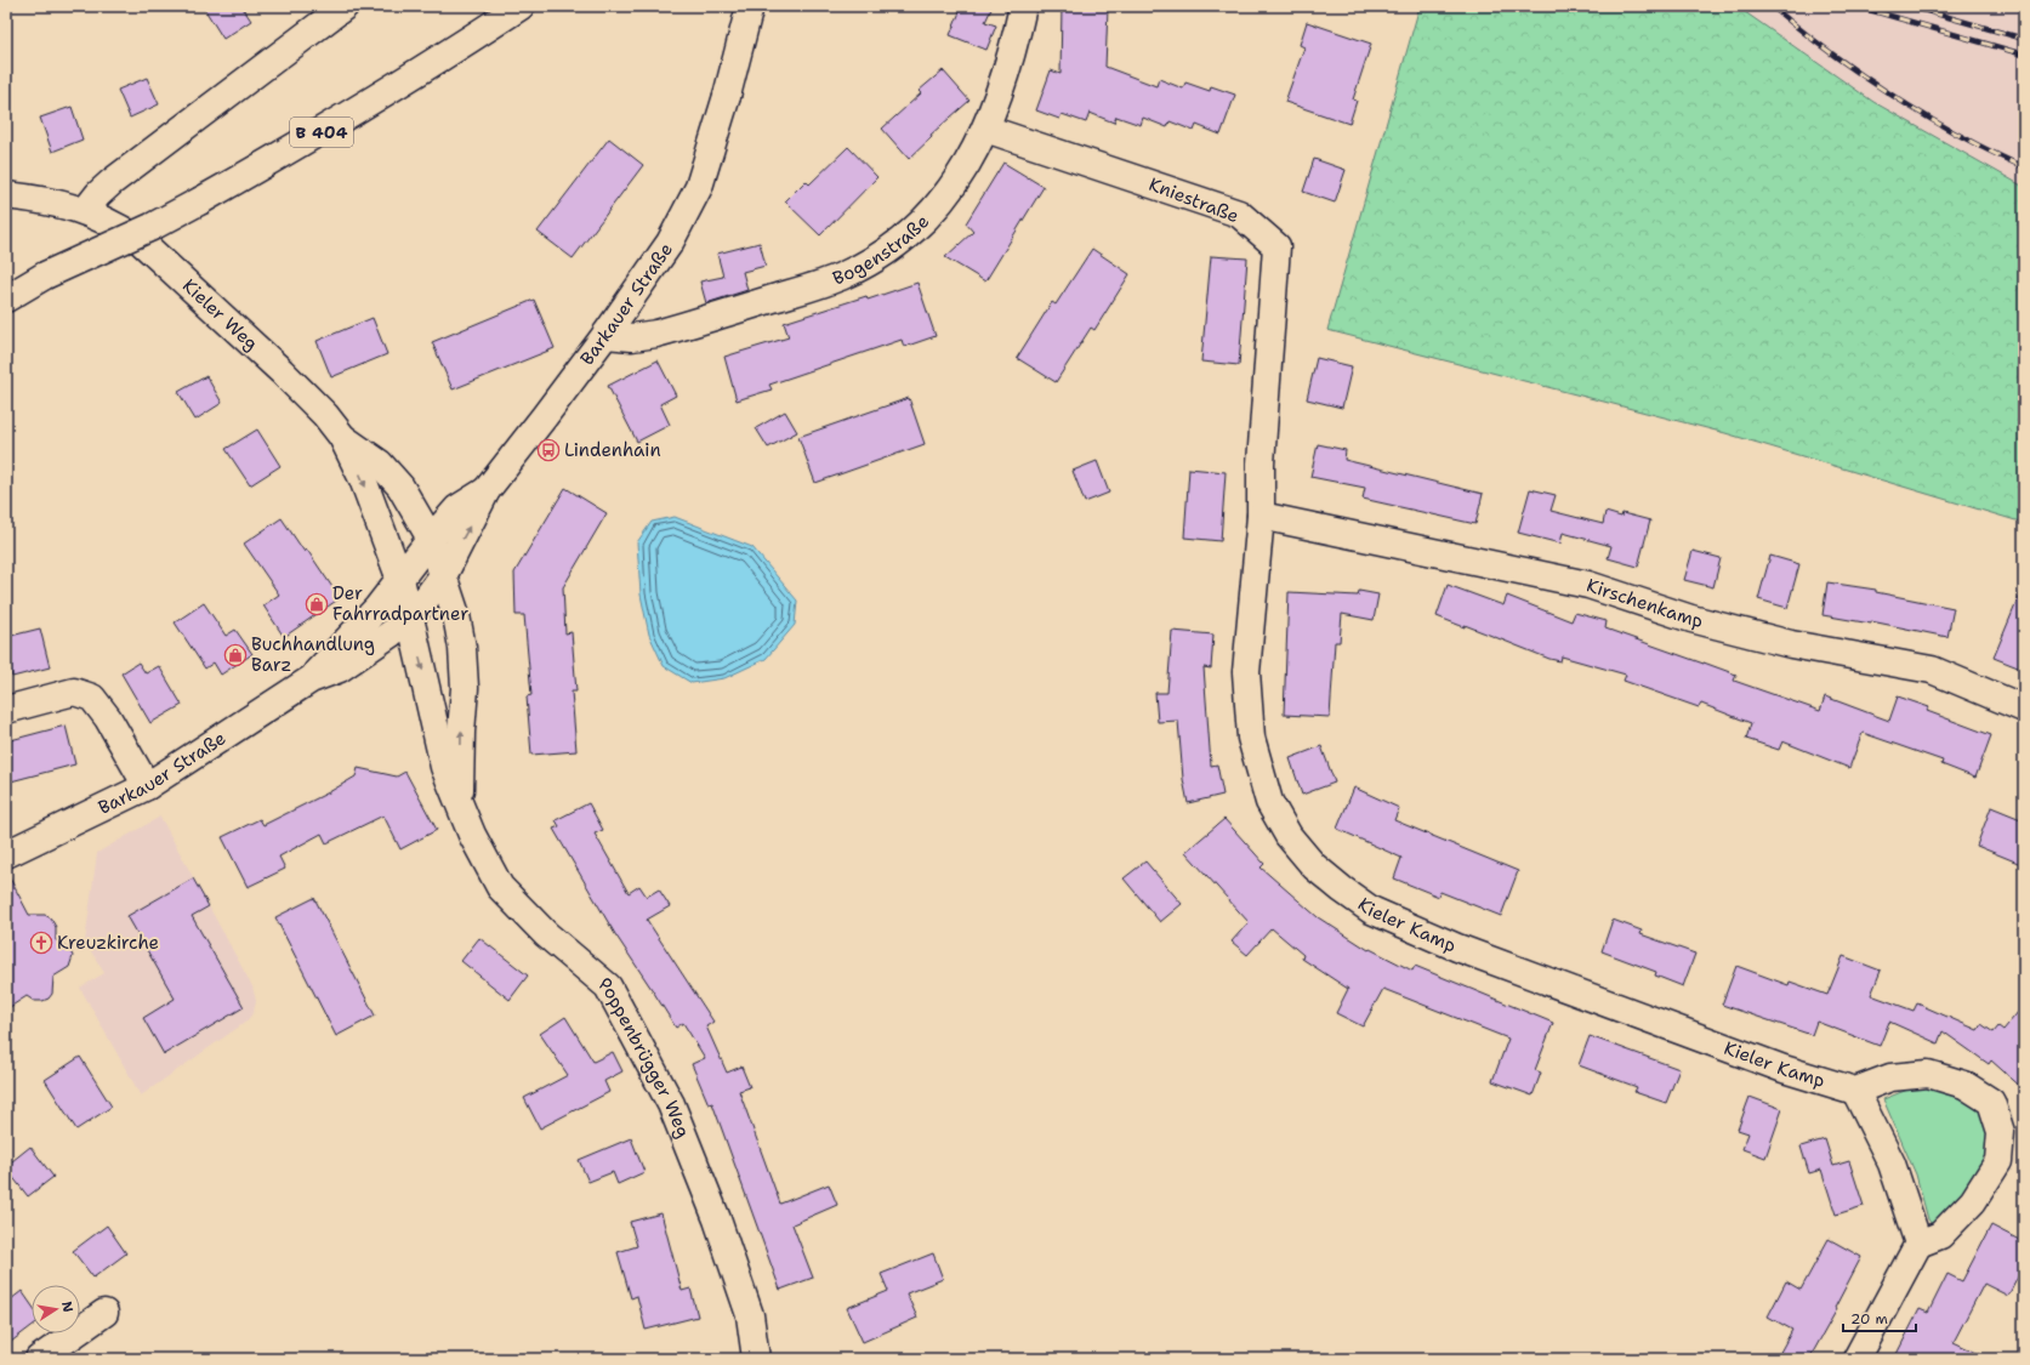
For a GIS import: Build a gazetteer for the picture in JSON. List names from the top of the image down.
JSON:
{
  "streets": {
    "main road": [
      "B 404",
      "Kniestraße",
      "Bogenstraße",
      "Barkauer Straße",
      "Kieler Weg",
      "Kirschenkamp",
      "Kieler Kamp",
      "Poppenbrügger Weg"
    ]
  },
  "crossings": [
    ["Kniestraße", "Bogenstraße"],
    ["Kniestraße", "Kirschenkamp"],
    ["Kniestraße", "Kieler Kamp"],
    ["Bogenstraße", "Barkauer Straße"],
    ["Barkauer Straße", "Kieler Weg"],
    ["Barkauer Straße", "Poppenbrügger Weg"],
    ["Kieler Weg", "Poppenbrügger Weg"],
    ["Kirschenkamp", "Kieler Kamp"]
  ],
  "places": {
    "bus stop": ["Lindenhain"],
    "shop": ["Der Fahrradpartner", "Buchhandlung Barz"],
    "church": ["Kreuzkirche"]
  },
  "scale_bar": "20 m",
  "north": "right"
}
